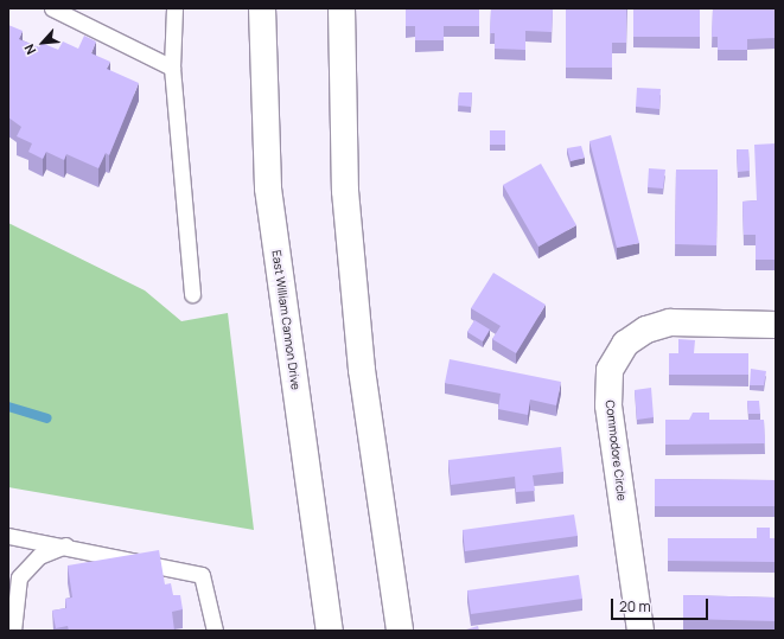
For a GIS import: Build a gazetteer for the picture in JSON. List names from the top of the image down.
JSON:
{
  "streets": {
    "main road": ["East William Cannon Drive", "Commodore Circle"]
  },
  "scale_bar": "20 m",
  "north": "bottom left"
}
